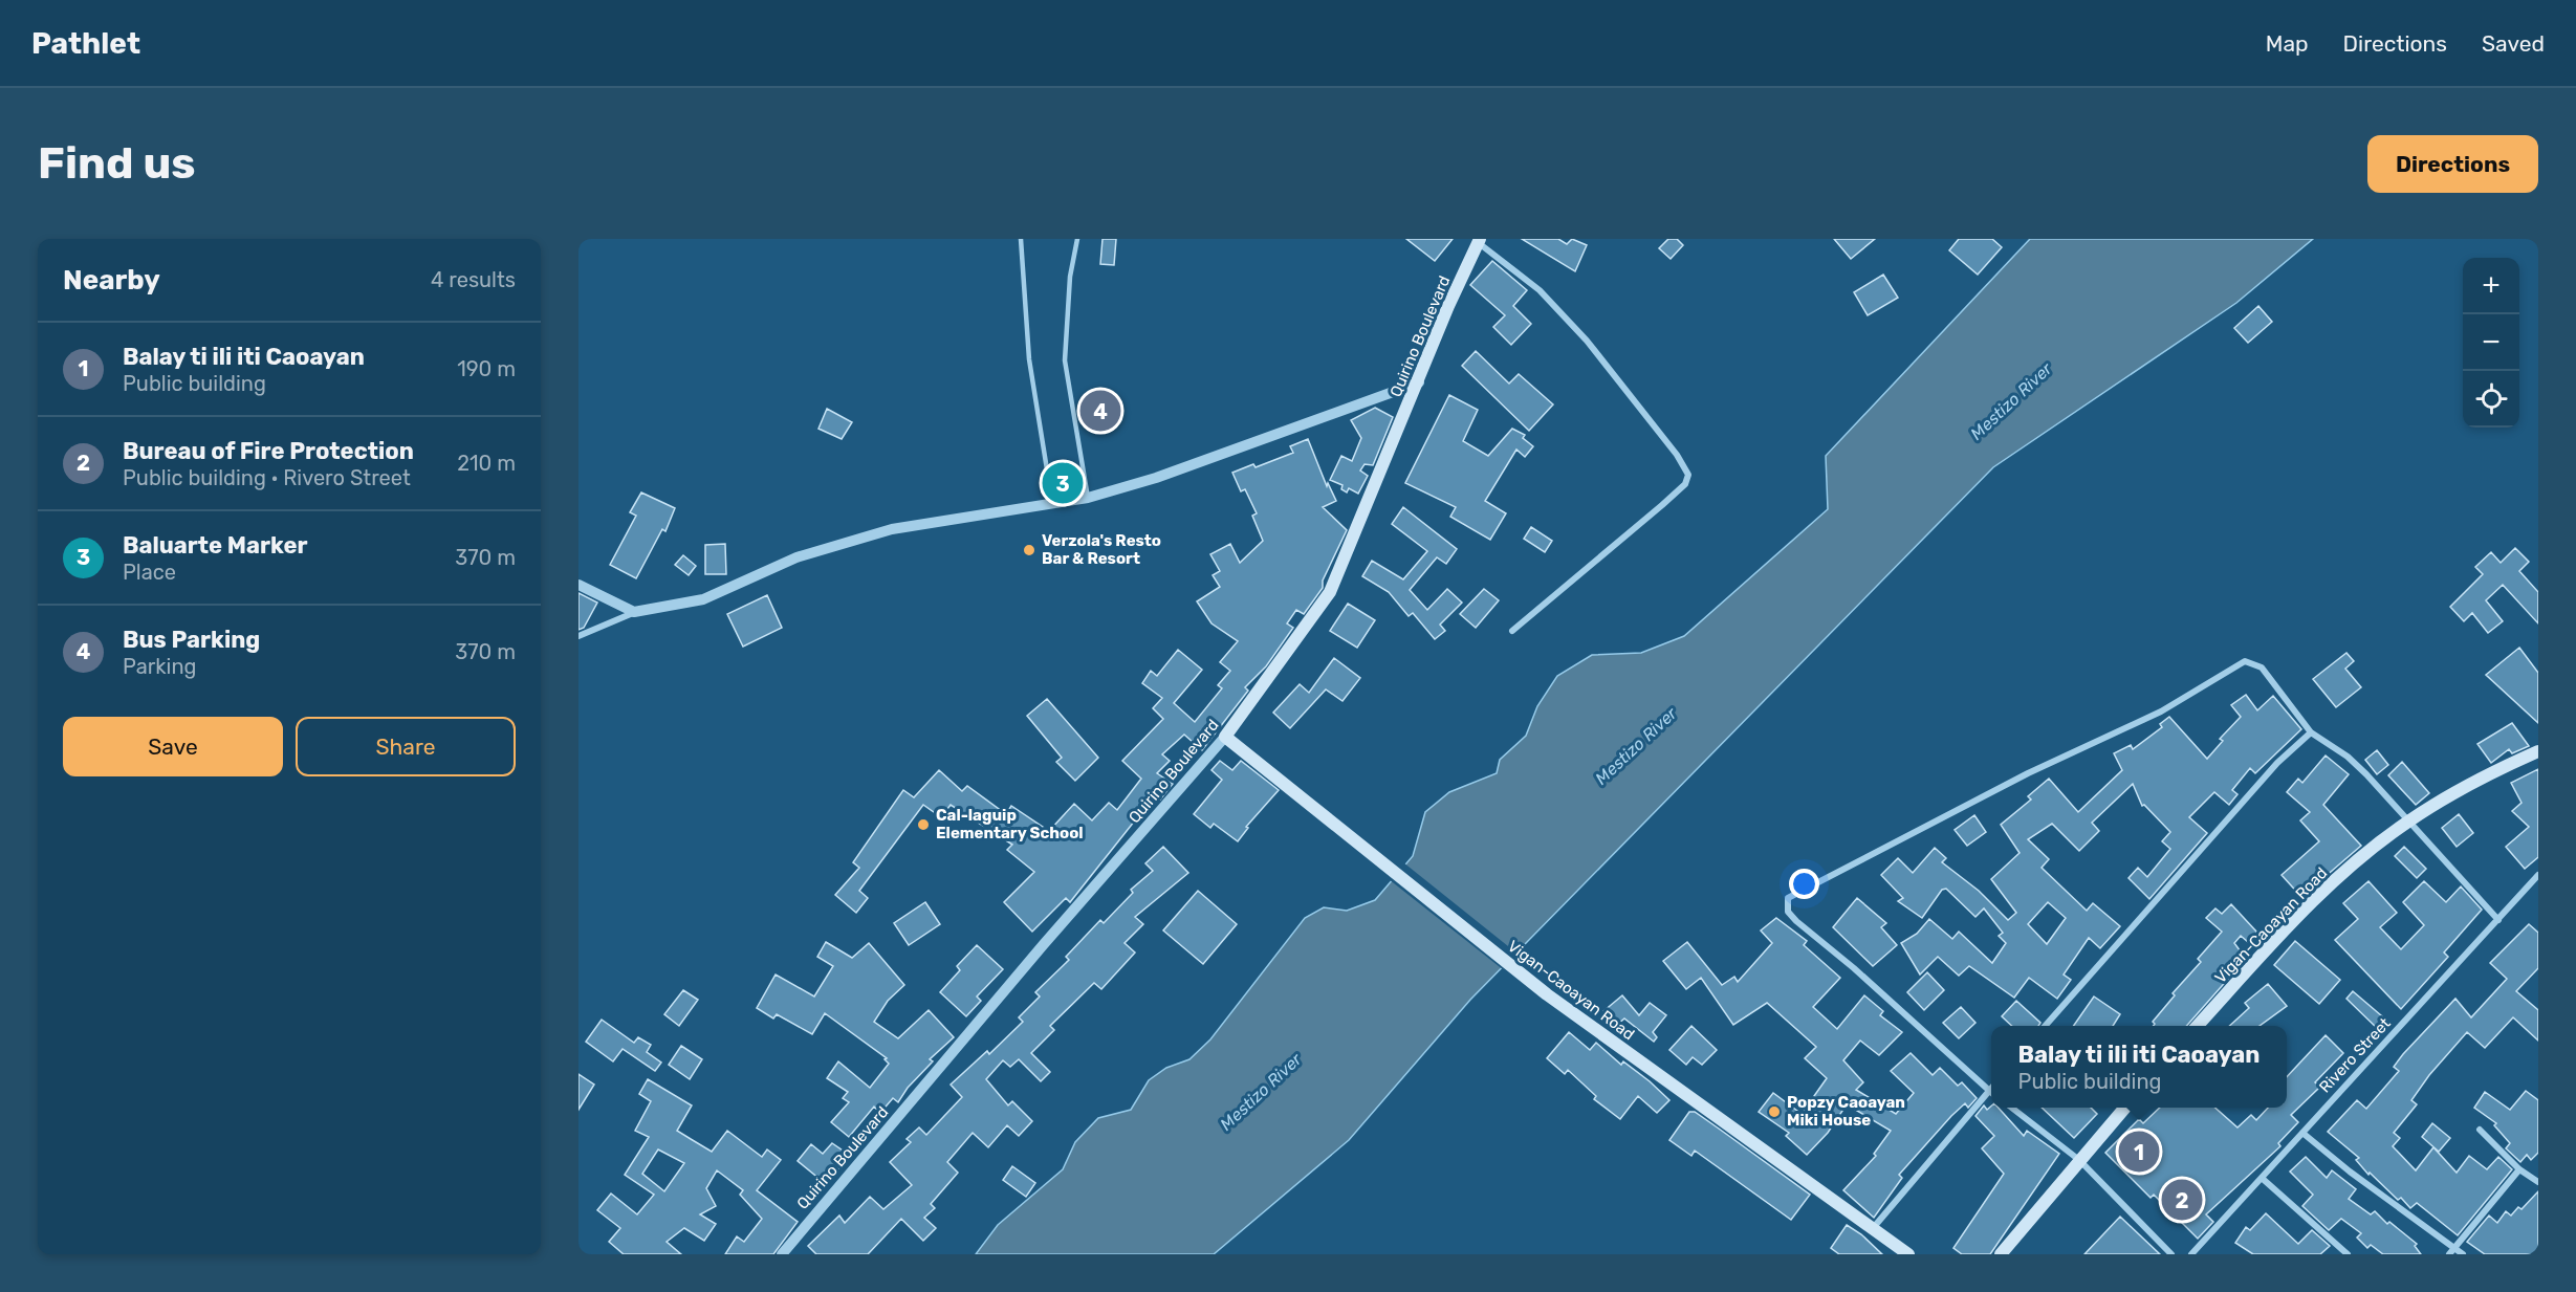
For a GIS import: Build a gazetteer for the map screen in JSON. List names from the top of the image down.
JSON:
{
  "streets": {
    "main road": ["Quirino Boulevard", "Vigan-Caoayan Road"],
    "street": ["Rivero Street"]
  },
  "crossings": [
    ["Quirino Boulevard", "Vigan-Caoayan Road"]
  ],
  "water": ["Mestizo River"],
  "places": ["Verzola's Resto Bar & Resort", "Cal-laguip Elementary School", "Popzy Caoayan Miki House"],
  "page": {
    "header": "Pathlet",
    "nav": ["Map", "Directions", "Saved"],
    "buttons": [
      "Directions",
      ["Save", "Share"]
    ],
    "title": "Find us",
    "heading": ["Nearby", "4 results"],
    "map_buttons": ["+", "−"],
    "list": [
      {
        "mark": "1",
        "name": "Balay ti ili iti Caoayan",
        "note": "Public building",
        "value": "190 m"
      },
      {
        "mark": "2",
        "name": "Bureau of Fire Protection",
        "note": "Public building · Rivero Street",
        "value": "210 m"
      },
      {
        "mark": "3",
        "name": "Baluarte Marker",
        "note": "Place",
        "value": "370 m"
      },
      {
        "mark": "4",
        "name": "Bus Parking",
        "note": "Parking",
        "value": "370 m"
      }
    ],
    "pins": [
      "4",
      "3",
      "1",
      "2"
    ],
    "popup": ["Balay ti ili iti Caoayan", "Public building"]
  }
}
